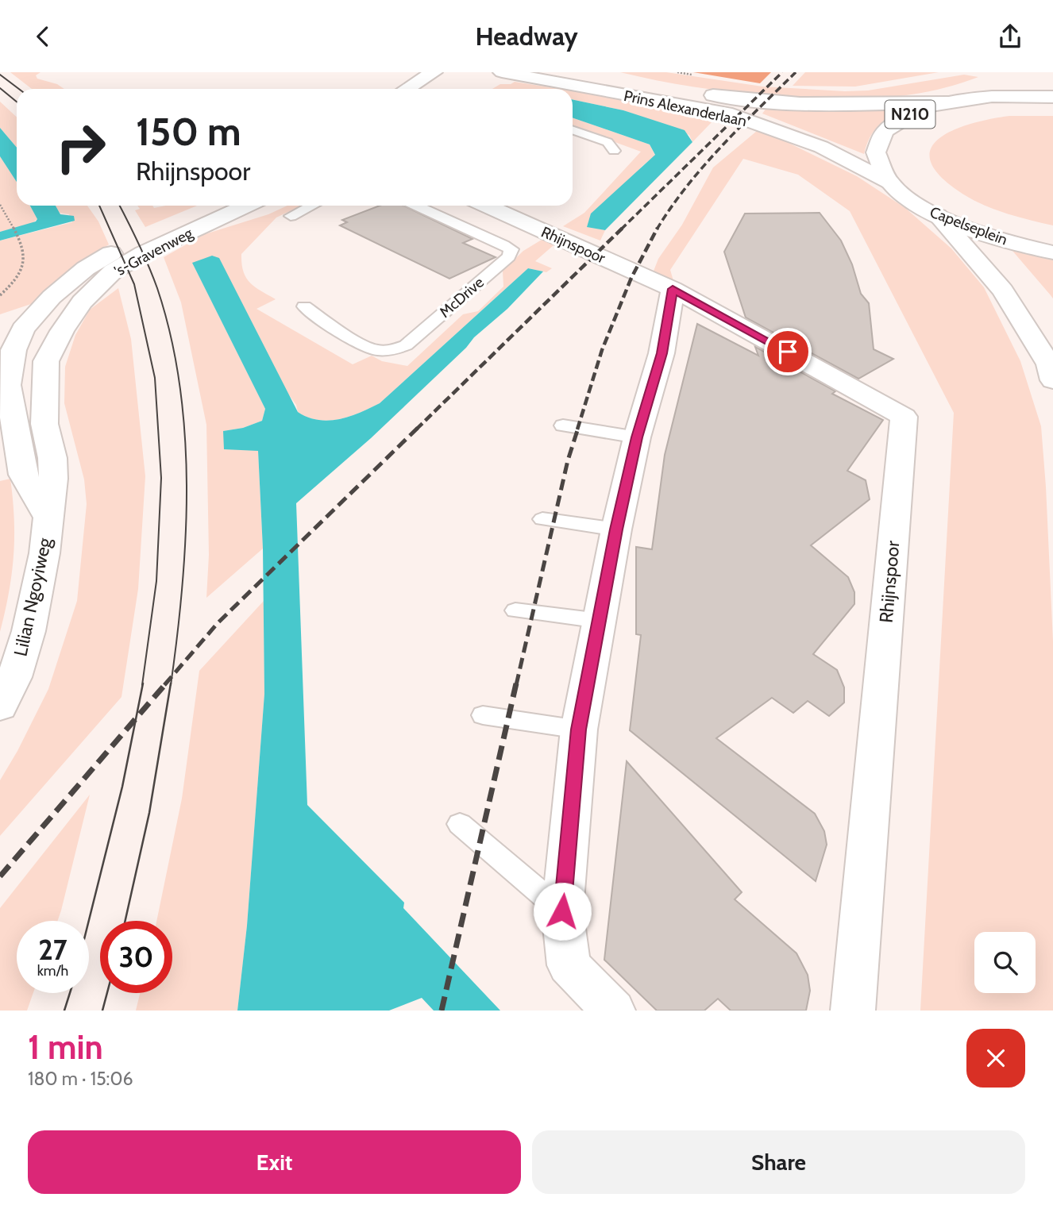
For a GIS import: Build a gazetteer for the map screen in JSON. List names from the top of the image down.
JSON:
{
  "streets": {
    "main road": [
      "Prins Alexanderlaan",
      "N210",
      "Capelseplein",
      "Rhijnspoor",
      "'s-Gravenweg",
      "Lilian Ngoyiweg"
    ],
    "lane": ["McDrive"]
  },
  "crossings": [
    ["Prins Alexanderlaan", "Capelseplein"],
    ["N210", "Capelseplein"],
    ["'s-Gravenweg", "Lilian Ngoyiweg"]
  ],
  "page": {
    "header": "Headway",
    "turn": ["150 m", "Rhijnspoor"],
    "speed": "27 km/h",
    "limit": "30",
    "heading": ["1 min", "180 m · 15:06"],
    "buttons": ["Exit", "Share"]
  }
}
